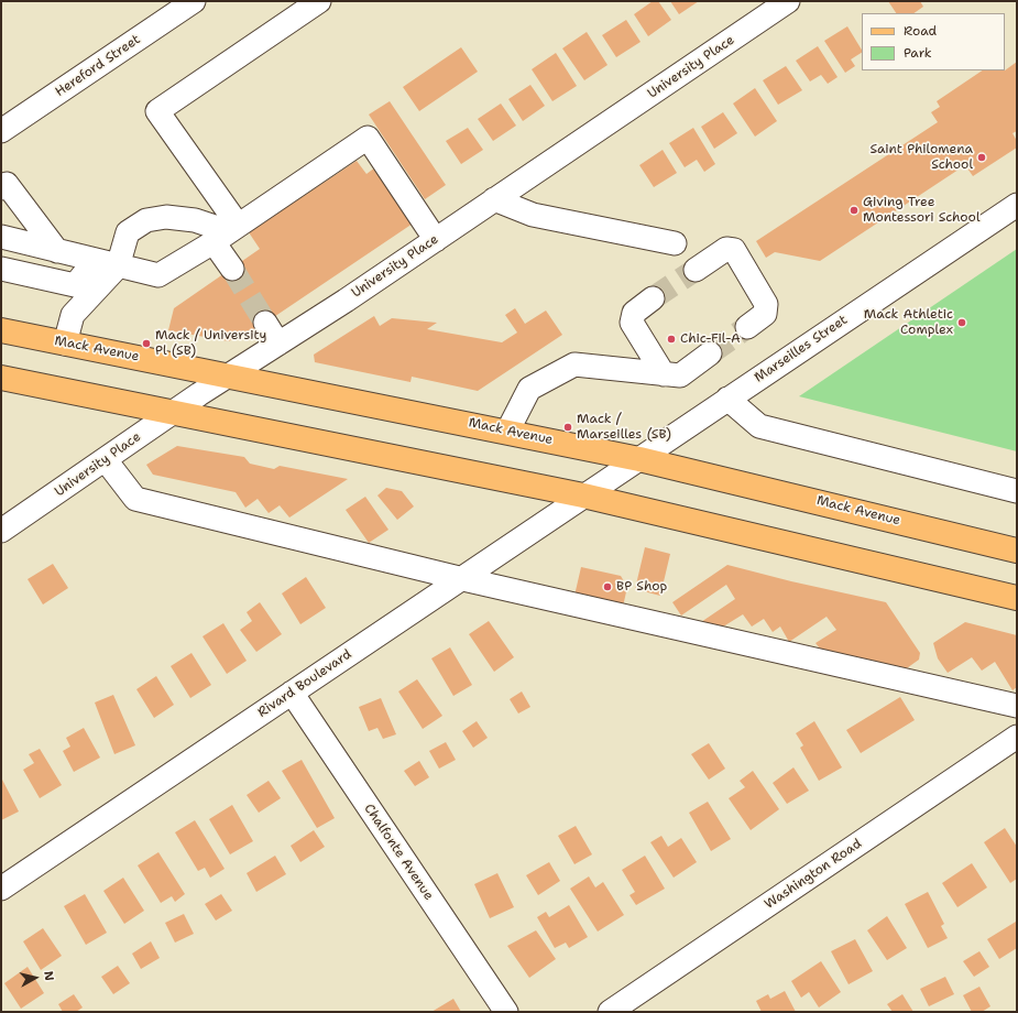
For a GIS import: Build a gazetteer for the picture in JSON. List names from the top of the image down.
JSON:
{
  "streets": {
    "main road": ["Mack Avenue"],
    "street": [
      "Hereford Street",
      "University Place",
      "Marseilles Street",
      "Rivard Boulevard",
      "Chalfonte Avenue",
      "Washington Road"
    ]
  },
  "crossings": [
    ["University Place", "Mack Avenue"],
    ["Mack Avenue", "Marseilles Street"],
    ["Marseilles Street", "Rivard Boulevard"],
    ["Rivard Boulevard", "Chalfonte Avenue"]
  ],
  "places": [
    "Saint Philomena School",
    "Giving Tree Montessori School",
    "Mack Athletic Complex",
    "Chic-Fil-A",
    "Mack / University Pl (SB)",
    "Mack / Marseilles (SB)",
    "BP Shop"
  ],
  "legend": ["Road", "Park"],
  "north": "right"
}
